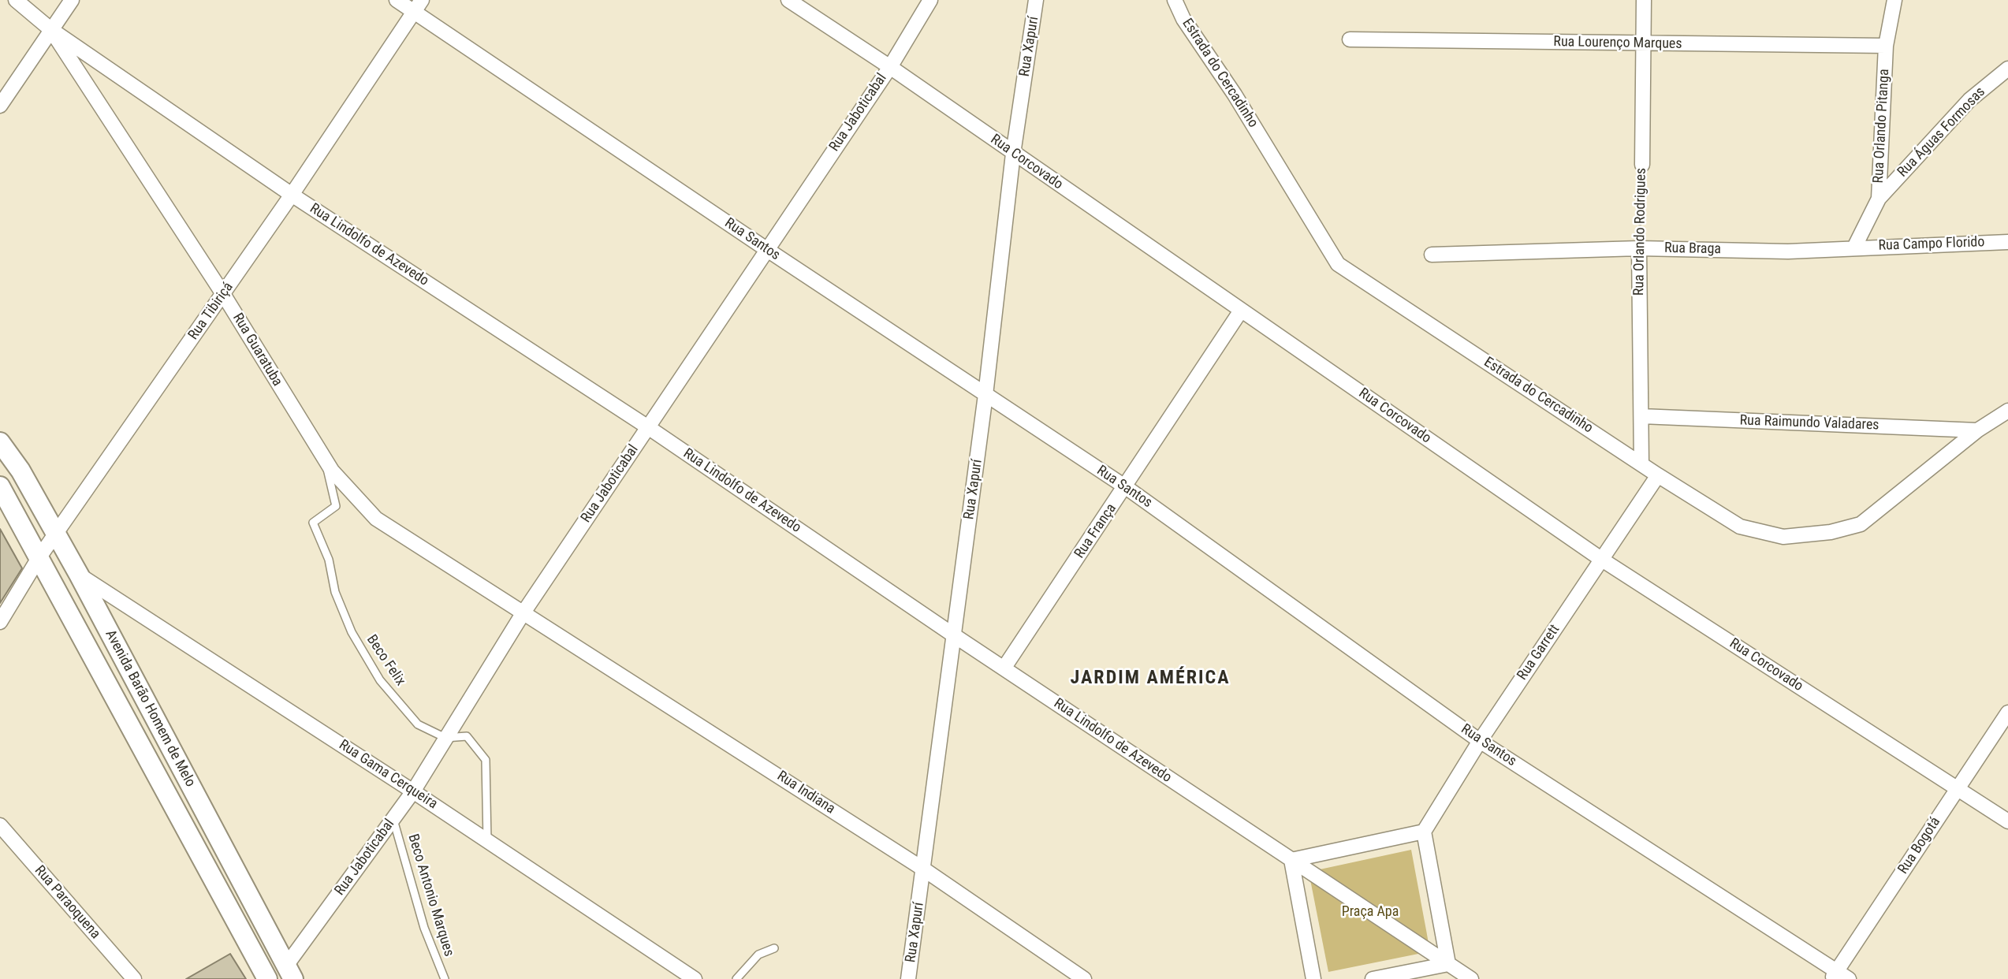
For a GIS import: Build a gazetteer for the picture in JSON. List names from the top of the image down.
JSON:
{
  "streets": {
    "main road": ["Avenida Barão Homem de Melo"],
    "street": [
      "Rua Lourenço Marques",
      "Rua Xapurí",
      "Estrada do Cercadinho",
      "Rua Jaboticabal",
      "Rua Orlando Pitanga",
      "Rua Águas Formosas",
      "Rua Corcovado",
      "Rua Orlando Rodrigues",
      "Rua Santos",
      "Rua Campo Florido",
      "Rua Lindolfo de Azevedo",
      "Rua Braga",
      "Rua Tibiriçá",
      "Rua Guaratuba",
      "Rua Raimundo Valadares",
      "Rua França",
      "Rua Garrett",
      "Rua Gama Cerqueira",
      "Rua Indiana",
      "Rua Bogotá",
      "Rua Paraoquena"
    ],
    "lane": ["Beco Felix", "Beco Antonio Marques"]
  },
  "crossings": [
    ["Rua Lourenço Marques", "Rua Orlando Pitanga"],
    ["Rua Lourenço Marques", "Rua Orlando Rodrigues"],
    ["Rua Xapurí", "Rua Corcovado"],
    ["Rua Xapurí", "Rua Santos"],
    ["Rua Xapurí", "Rua Lindolfo de Azevedo"],
    ["Rua Xapurí", "Rua Indiana"],
    ["Estrada do Cercadinho", "Rua Orlando Rodrigues"],
    ["Estrada do Cercadinho", "Rua Raimundo Valadares"],
    ["Estrada do Cercadinho", "Rua Garrett"],
    ["Rua Jaboticabal", "Rua Corcovado"],
    ["Rua Jaboticabal", "Rua Santos"],
    ["Rua Jaboticabal", "Rua Lindolfo de Azevedo"],
    ["Rua Jaboticabal", "Rua Guaratuba"],
    ["Rua Jaboticabal", "Beco Felix"],
    ["Rua Jaboticabal", "Avenida Barão Homem de Melo"],
    ["Rua Jaboticabal", "Rua Gama Cerqueira"],
    ["Rua Jaboticabal", "Rua Indiana"],
    ["Rua Jaboticabal", "Beco Antonio Marques"],
    ["Rua Orlando Pitanga", "Rua Águas Formosas"],
    ["Rua Orlando Pitanga", "Rua Campo Florido"],
    ["Rua Orlando Pitanga", "Rua Braga"],
    ["Rua Corcovado", "Rua França"],
    ["Rua Corcovado", "Rua Garrett"],
    ["Rua Corcovado", "Rua Bogotá"],
    ["Rua Orlando Rodrigues", "Rua Braga"],
    ["Rua Orlando Rodrigues", "Rua Raimundo Valadares"],
    ["Rua Santos", "Rua Tibiriçá"],
    ["Rua Santos", "Rua França"],
    ["Rua Santos", "Rua Garrett"],
    ["Rua Santos", "Rua Bogotá"],
    ["Rua Campo Florido", "Rua Braga"],
    ["Rua Lindolfo de Azevedo", "Rua Tibiriçá"],
    ["Rua Lindolfo de Azevedo", "Rua Guaratuba"],
    ["Rua Lindolfo de Azevedo", "Rua França"],
    ["Rua Tibiriçá", "Rua Guaratuba"],
    ["Rua Tibiriçá", "Avenida Barão Homem de Melo"],
    ["Rua Guaratuba", "Beco Felix"],
    ["Rua Guaratuba", "Rua Indiana"],
    ["Beco Felix", "Rua Gama Cerqueira"],
    ["Avenida Barão Homem de Melo", "Rua Gama Cerqueira"]
  ],
  "districts": ["JARDIM AMÉRICA"],
  "parks": ["Praça Apa"]
}
